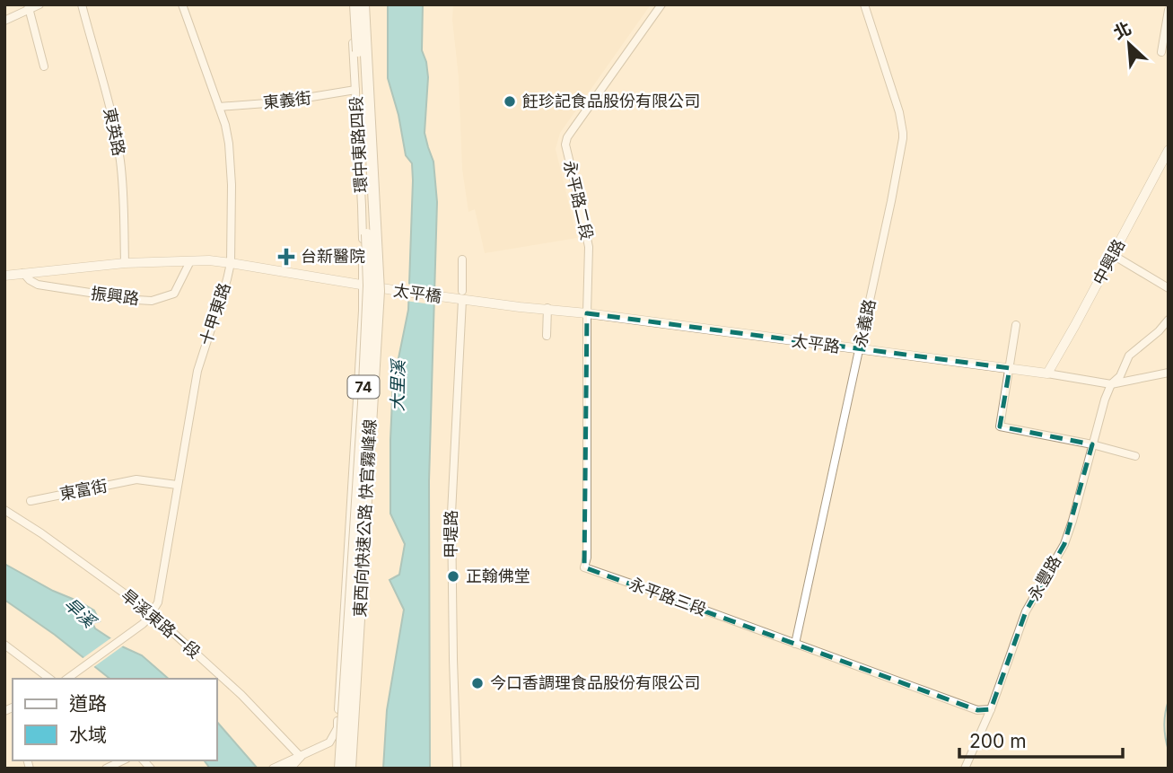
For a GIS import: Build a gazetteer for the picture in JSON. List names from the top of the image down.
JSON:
{
  "streets": {
    "highway": ["74", "東西向快速公路 快官霧峰線"],
    "main road": [
      "中興路",
      "太平橋",
      "振興路",
      "太平路"
    ],
    "street": [
      "東義街",
      "東英路",
      "環中東路四段",
      "永平路二段",
      "十甲東路",
      "永義路",
      "東富街",
      "甲堤路",
      "永豐路",
      "永平路三段",
      "旱溪東路一段"
    ]
  },
  "crossings": [
    ["東義街", "環中東路四段"],
    ["東義街", "十甲東路"],
    ["東英路", "振興路"],
    ["環中東路四段", "太平橋"],
    ["環中東路四段", "振興路"],
    ["環中東路四段", "旱溪東路一段"],
    ["永平路二段", "太平路"],
    ["永平路二段", "永平路三段"],
    ["中興路", "太平路"],
    ["太平橋", "振興路"],
    ["太平橋", "太平路"],
    ["太平橋", "甲堤路"],
    ["振興路", "十甲東路"],
    ["十甲東路", "東富街"],
    ["十甲東路", "旱溪東路一段"],
    ["永義路", "太平路"],
    ["永義路", "永平路三段"],
    ["太平路", "甲堤路"],
    ["太平路", "永豐路"],
    ["太平路", "永平路三段"],
    ["永豐路", "永平路三段"]
  ],
  "water": ["大里溪", "旱溪"],
  "places": {
    "other": ["飪珍記食品股份有限公司", "正翰佛堂", "今口香調理食品股份有限公司"],
    "health": ["台新醫院"]
  },
  "legend": ["道路", "水域"],
  "scale_bar": "200 m",
  "north": "top left"
}
